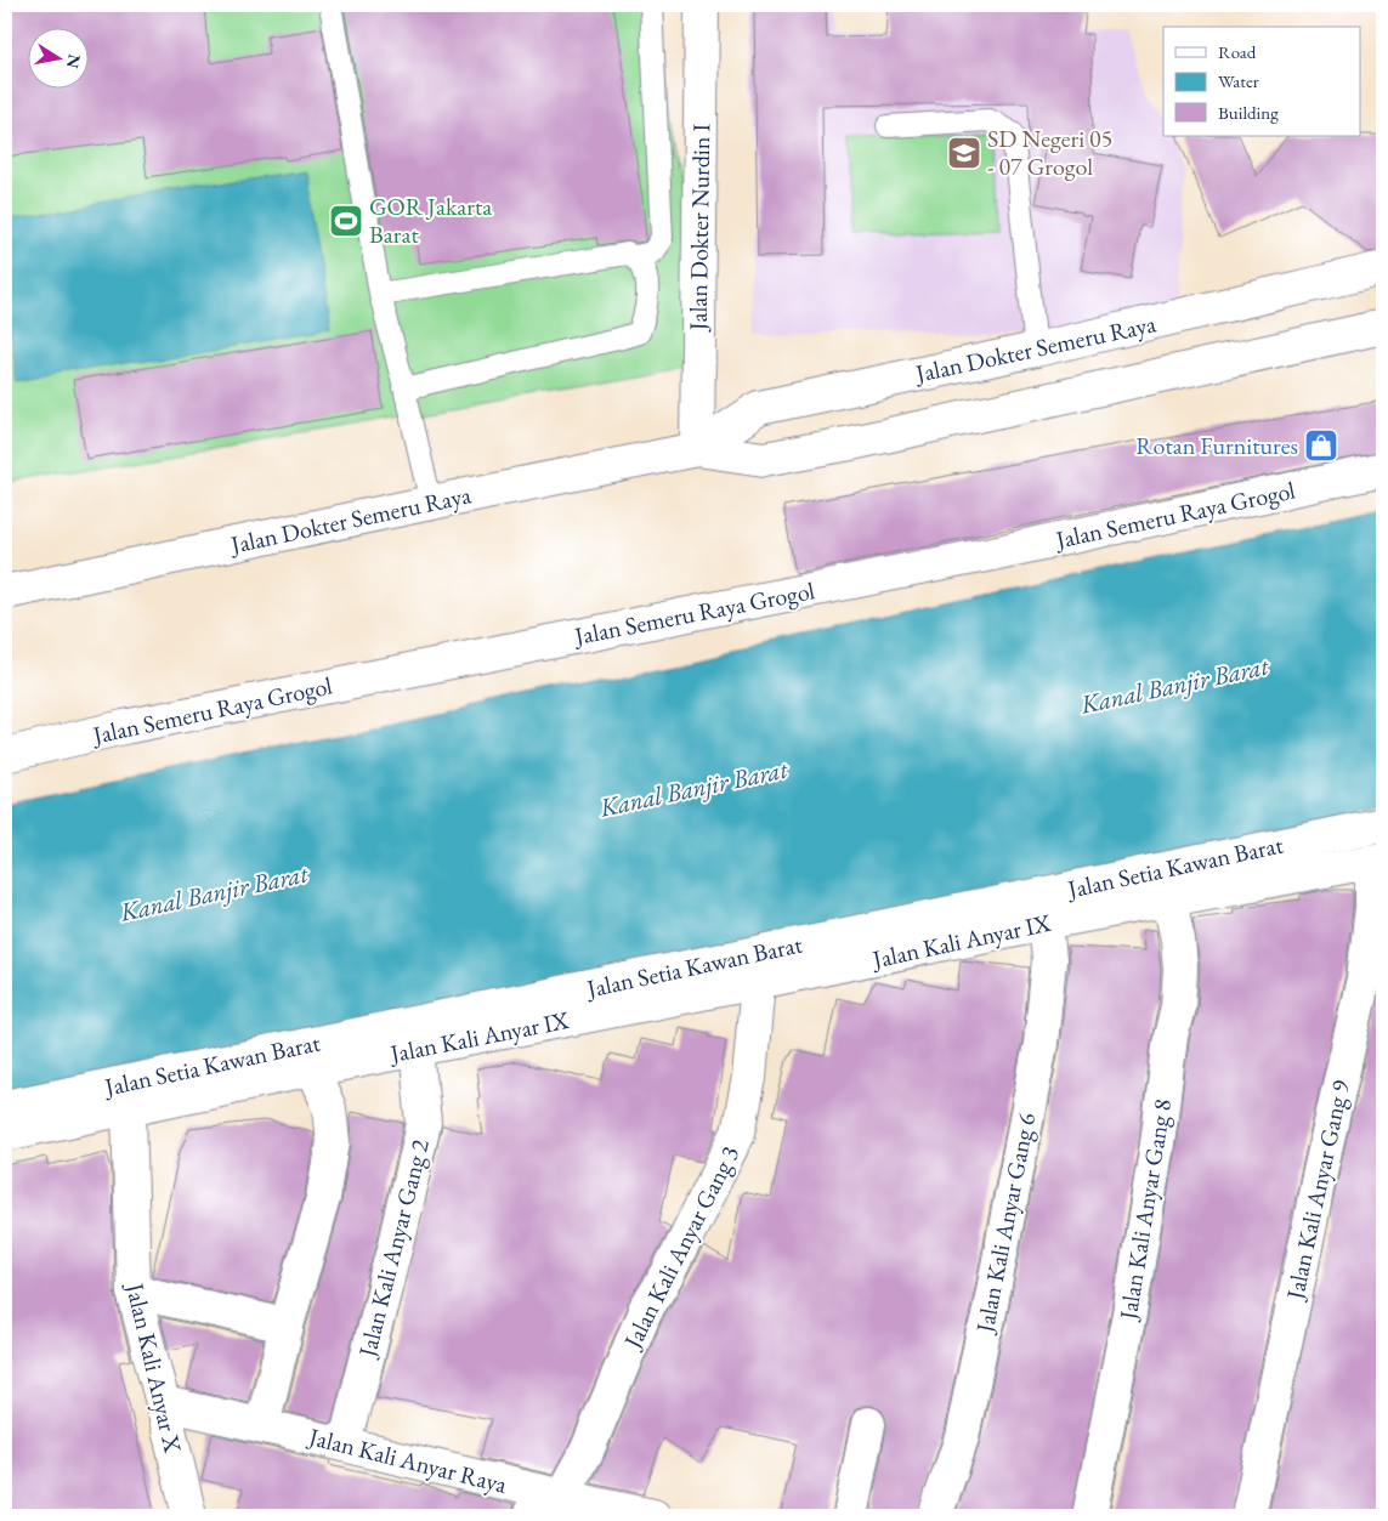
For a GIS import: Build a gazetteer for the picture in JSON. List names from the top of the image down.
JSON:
{
  "streets": {
    "street": [
      "Jalan Dokter Nurdin I",
      "Jalan Dokter Semeru Raya",
      "Jalan Semeru Raya Grogol",
      "Jalan Setia Kawan Barat",
      "Jalan Kali Anyar IX",
      "Jalan Kali Anyar Gang 9",
      "Jalan Kali Anyar Gang 8",
      "Jalan Kali Anyar Gang 6",
      "Jalan Kali Anyar Gang 3",
      "Jalan Kali Anyar Gang 2",
      "Jalan Kali Anyar X",
      "Jalan Kali Anyar Raya"
    ]
  },
  "crossings": [
    ["Jalan Dokter Nurdin I", "Jalan Dokter Semeru Raya"],
    ["Jalan Kali Anyar IX", "Jalan Kali Anyar Gang 9"],
    ["Jalan Kali Anyar IX", "Jalan Kali Anyar Gang 8"],
    ["Jalan Kali Anyar IX", "Jalan Kali Anyar Gang 6"],
    ["Jalan Kali Anyar IX", "Jalan Kali Anyar Gang 3"],
    ["Jalan Kali Anyar IX", "Jalan Kali Anyar Gang 2"],
    ["Jalan Kali Anyar IX", "Jalan Kali Anyar X"],
    ["Jalan Kali Anyar Gang 3", "Jalan Kali Anyar Raya"],
    ["Jalan Kali Anyar Gang 2", "Jalan Kali Anyar Raya"],
    ["Jalan Kali Anyar X", "Jalan Kali Anyar Raya"]
  ],
  "water": ["Kanal Banjir Barat"],
  "places": {
    "school or university": ["SD Negeri 05 - 07 Grogol"],
    "sports": ["GOR Jakarta Barat"],
    "shop": ["Rotan Furnitures"]
  },
  "legend": ["Road", "Water", "Building"],
  "north": "right"
}
